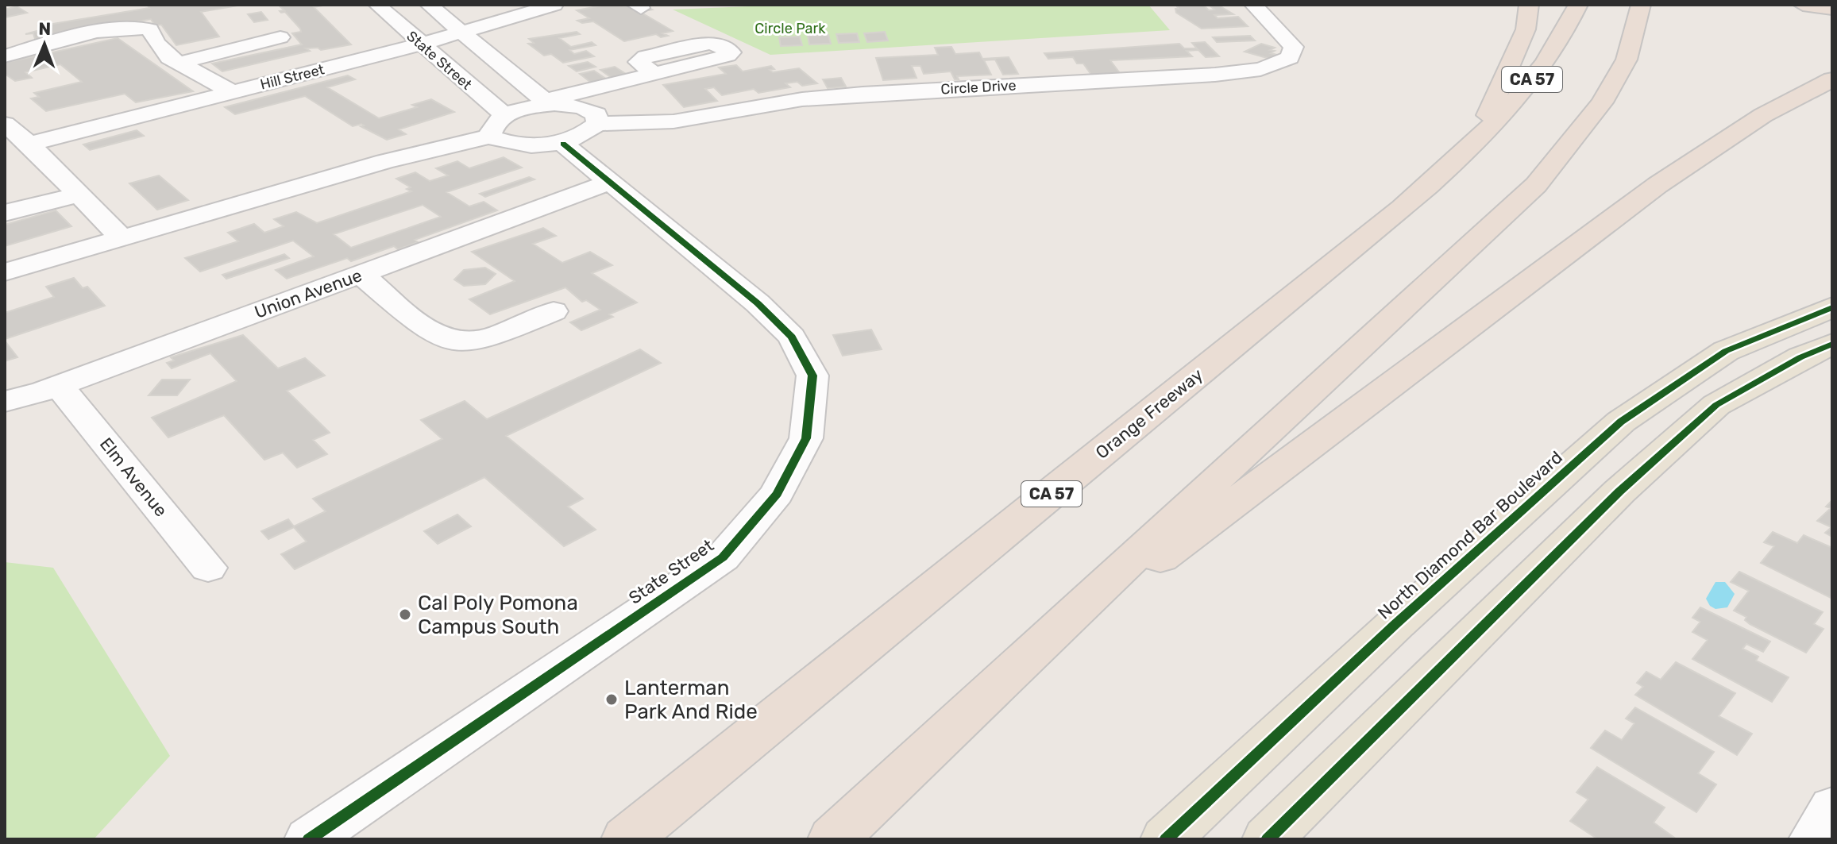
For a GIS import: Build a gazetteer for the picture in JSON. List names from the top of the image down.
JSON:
{
  "streets": {
    "highway": ["CA 57", "Orange Freeway"],
    "main road": ["North Diamond Bar Boulevard"],
    "street": [
      "State Street",
      "Hill Street",
      "Circle Drive",
      "Union Avenue",
      "Elm Avenue"
    ]
  },
  "crossings": [
    ["State Street", "Hill Street"],
    ["State Street", "Union Avenue"],
    ["Union Avenue", "Elm Avenue"]
  ],
  "parks": ["Circle Park"],
  "places": ["Cal Poly Pomona Campus South", "Lanterman Park And Ride"],
  "north": "top"
}
